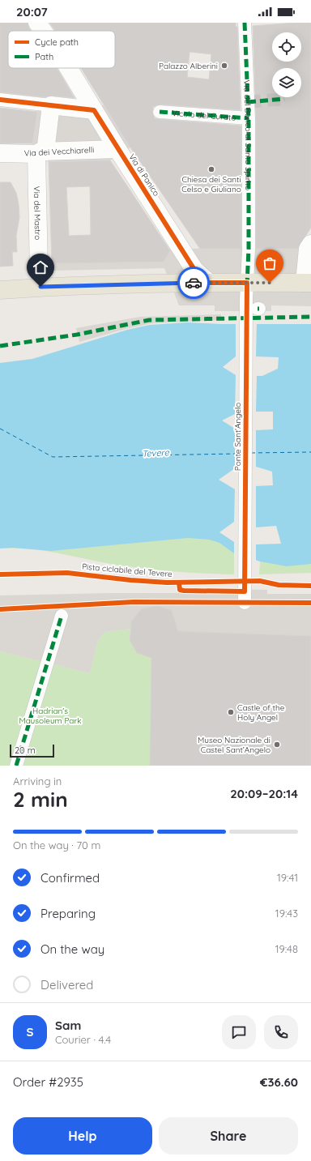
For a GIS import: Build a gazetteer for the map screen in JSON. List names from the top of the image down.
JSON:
{
  "streets": {
    "street": [
      "Vicolo del Curato",
      "Via del Banco di Santo Spirito",
      "Via dei Vecchiarelli",
      "Via di Panico",
      "Via del Mastro",
      "Ponte Sant'Angelo"
    ],
    "cycle path": ["Pista ciclabile del Tevere"]
  },
  "crossings": [
    ["Vicolo del Curato", "Via del Banco di Santo Spirito"],
    ["Via del Banco di Santo Spirito", "Ponte Sant'Angelo"],
    ["Via dei Vecchiarelli", "Via di Panico"],
    ["Via dei Vecchiarelli", "Via del Mastro"]
  ],
  "water": ["Tevere"],
  "parks": ["Hadrian's Mausoleum Park"],
  "places": [
    "Palazzo Alberini",
    "Chiesa dei Santi Celso e Giuliano",
    "Castle of the Holy Angel",
    "Museo Nazionale di Castel Sant’Angelo"
  ],
  "legend": ["Cycle path", "Path"],
  "scale_bar": "20 m",
  "page": {
    "status": "20:07",
    "scale": "20 m",
    "heading": ["2 min", "Arriving in", "20:09–20:14"],
    "panel": [
      "Sam",
      "Courier · 4.4",
      "Order #2935",
      "€36.60"
    ],
    "bar": "On the way · 70 m",
    "list": [
      ["Confirmed", "19:41"],
      ["Preparing", "19:43"],
      ["On the way", "19:48"],
      "Delivered"
    ],
    "round": "S",
    "buttons": ["Help", "Share"]
  }
}
